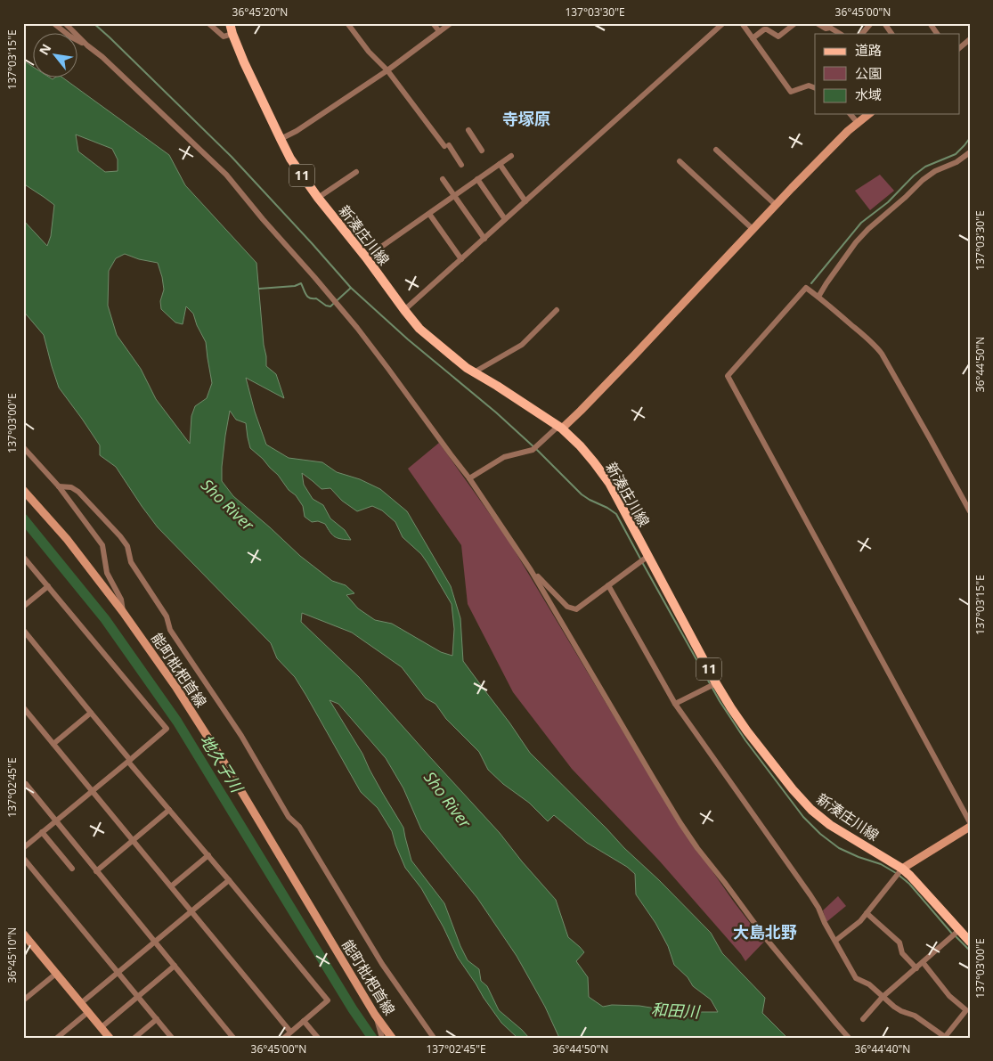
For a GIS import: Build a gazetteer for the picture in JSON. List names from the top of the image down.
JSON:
{
  "streets": {
    "main road": ["11", "新湊庄川線"],
    "street": ["能町枇杷首線"]
  },
  "districts": ["寺塚原", "大島北野"],
  "water": ["Sho River", "地久子川", "和田川"],
  "legend": ["道路", "公園", "水域"],
  "north": "top left",
  "coordinates": [
    "36°45'20\"N",
    "137°03'30\"E",
    "36°45'00\"N",
    "137°03'15\"E",
    "36°44'50\"N",
    "137°03'00\"E",
    "137°02'45\"E",
    "36°45'10\"N",
    "36°44'40\"N"
  ]
}
